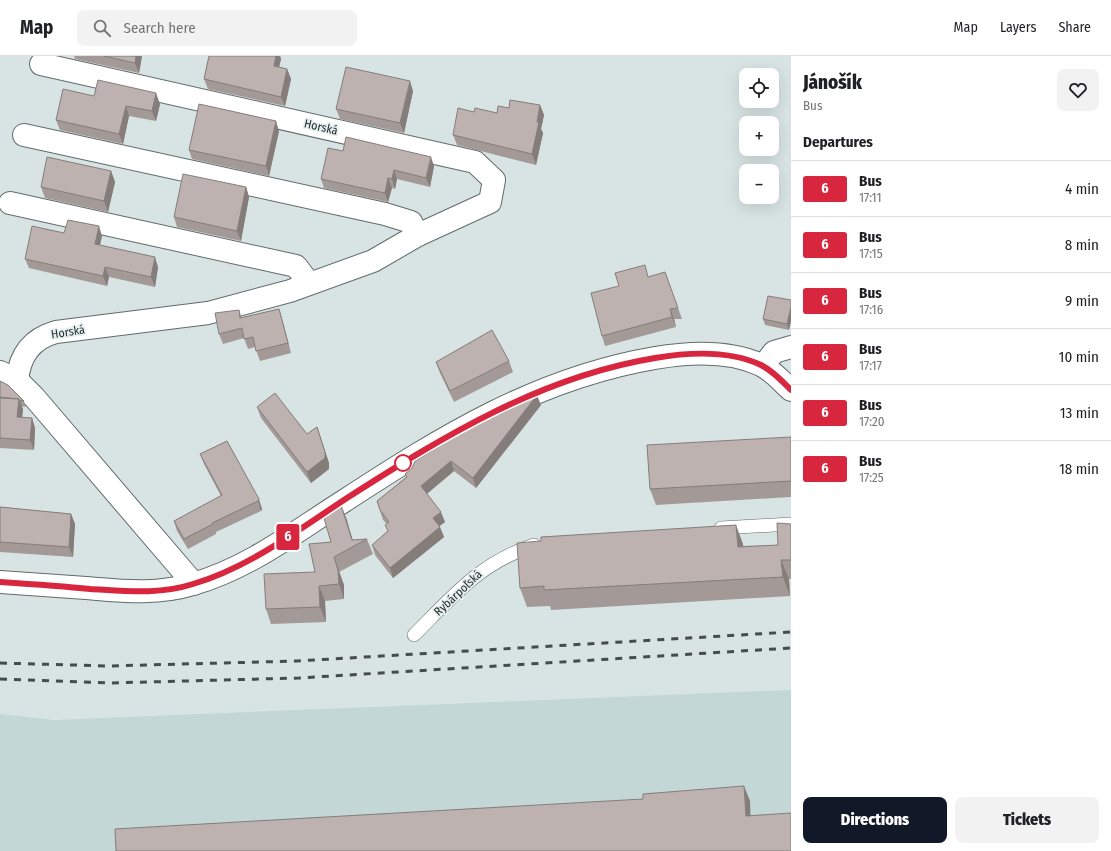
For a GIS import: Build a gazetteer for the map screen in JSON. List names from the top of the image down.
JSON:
{
  "streets": {
    "street": ["Horská"],
    "lane": ["Rybárpoľská"]
  },
  "lines": ["bus line 6"],
  "page": {
    "header": "Map",
    "search": "Search here",
    "nav": ["Map", "Layers", "Share"],
    "on_map": "6",
    "heading": [
      ["Jánošík", "Bus"],
      "Departures"
    ],
    "map_buttons": ["+", "−"],
    "list": [
      {
        "mark": "6",
        "name": "Bus",
        "note": "17:11",
        "value": "4 min"
      },
      {
        "mark": "6",
        "name": "Bus",
        "note": "17:15",
        "value": "8 min"
      },
      {
        "mark": "6",
        "name": "Bus",
        "note": "17:16",
        "value": "9 min"
      },
      {
        "mark": "6",
        "name": "Bus",
        "note": "17:17",
        "value": "10 min"
      },
      {
        "mark": "6",
        "name": "Bus",
        "note": "17:20",
        "value": "13 min"
      },
      {
        "mark": "6",
        "name": "Bus",
        "note": "17:25",
        "value": "18 min"
      }
    ],
    "buttons": ["Directions", "Tickets"]
  }
}
